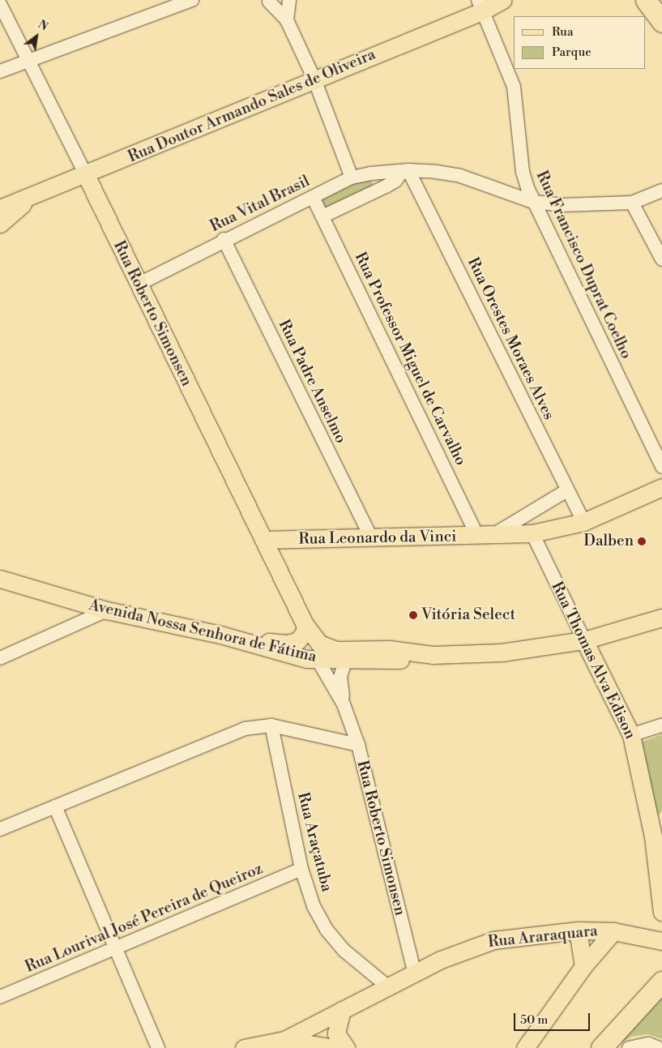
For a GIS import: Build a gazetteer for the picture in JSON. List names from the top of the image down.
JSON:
{
  "streets": {
    "main road": [
      "Rua Doutor Armando Sales de Oliveira",
      "Rua Roberto Simonsen",
      "Rua Leonardo da Vinci",
      "Avenida Nossa Senhora de Fátima",
      "Rua Thomas Alva Edison",
      "Rua Araraquara"
    ],
    "street": [
      "Rua Vital Brasil",
      "Rua Francisco Duprat Coelho",
      "Rua Orestes Moraes Alves",
      "Rua Professor Miguel de Carvalho",
      "Rua Padre Anselmo",
      "Rua Araçatuba",
      "Rua Lourival José Pereira de Queiroz"
    ]
  },
  "crossings": [
    ["Rua Doutor Armando Sales de Oliveira", "Rua Francisco Duprat Coelho"],
    ["Rua Doutor Armando Sales de Oliveira", "Rua Roberto Simonsen"],
    ["Rua Vital Brasil", "Rua Francisco Duprat Coelho"],
    ["Rua Vital Brasil", "Rua Roberto Simonsen"],
    ["Rua Vital Brasil", "Rua Orestes Moraes Alves"],
    ["Rua Vital Brasil", "Rua Professor Miguel de Carvalho"],
    ["Rua Vital Brasil", "Rua Padre Anselmo"],
    ["Rua Roberto Simonsen", "Rua Leonardo da Vinci"],
    ["Rua Roberto Simonsen", "Avenida Nossa Senhora de Fátima"],
    ["Rua Roberto Simonsen", "Rua Araraquara"],
    ["Rua Orestes Moraes Alves", "Rua Leonardo da Vinci"],
    ["Rua Professor Miguel de Carvalho", "Rua Leonardo da Vinci"],
    ["Rua Padre Anselmo", "Rua Leonardo da Vinci"],
    ["Rua Leonardo da Vinci", "Rua Thomas Alva Edison"],
    ["Avenida Nossa Senhora de Fátima", "Rua Thomas Alva Edison"],
    ["Rua Araçatuba", "Rua Lourival José Pereira de Queiroz"],
    ["Rua Araçatuba", "Rua Araraquara"]
  ],
  "places": ["Dalben", "Vitória Select"],
  "legend": ["Rua", "Parque"],
  "scale_bar": "50 m",
  "north": "top right"
}
